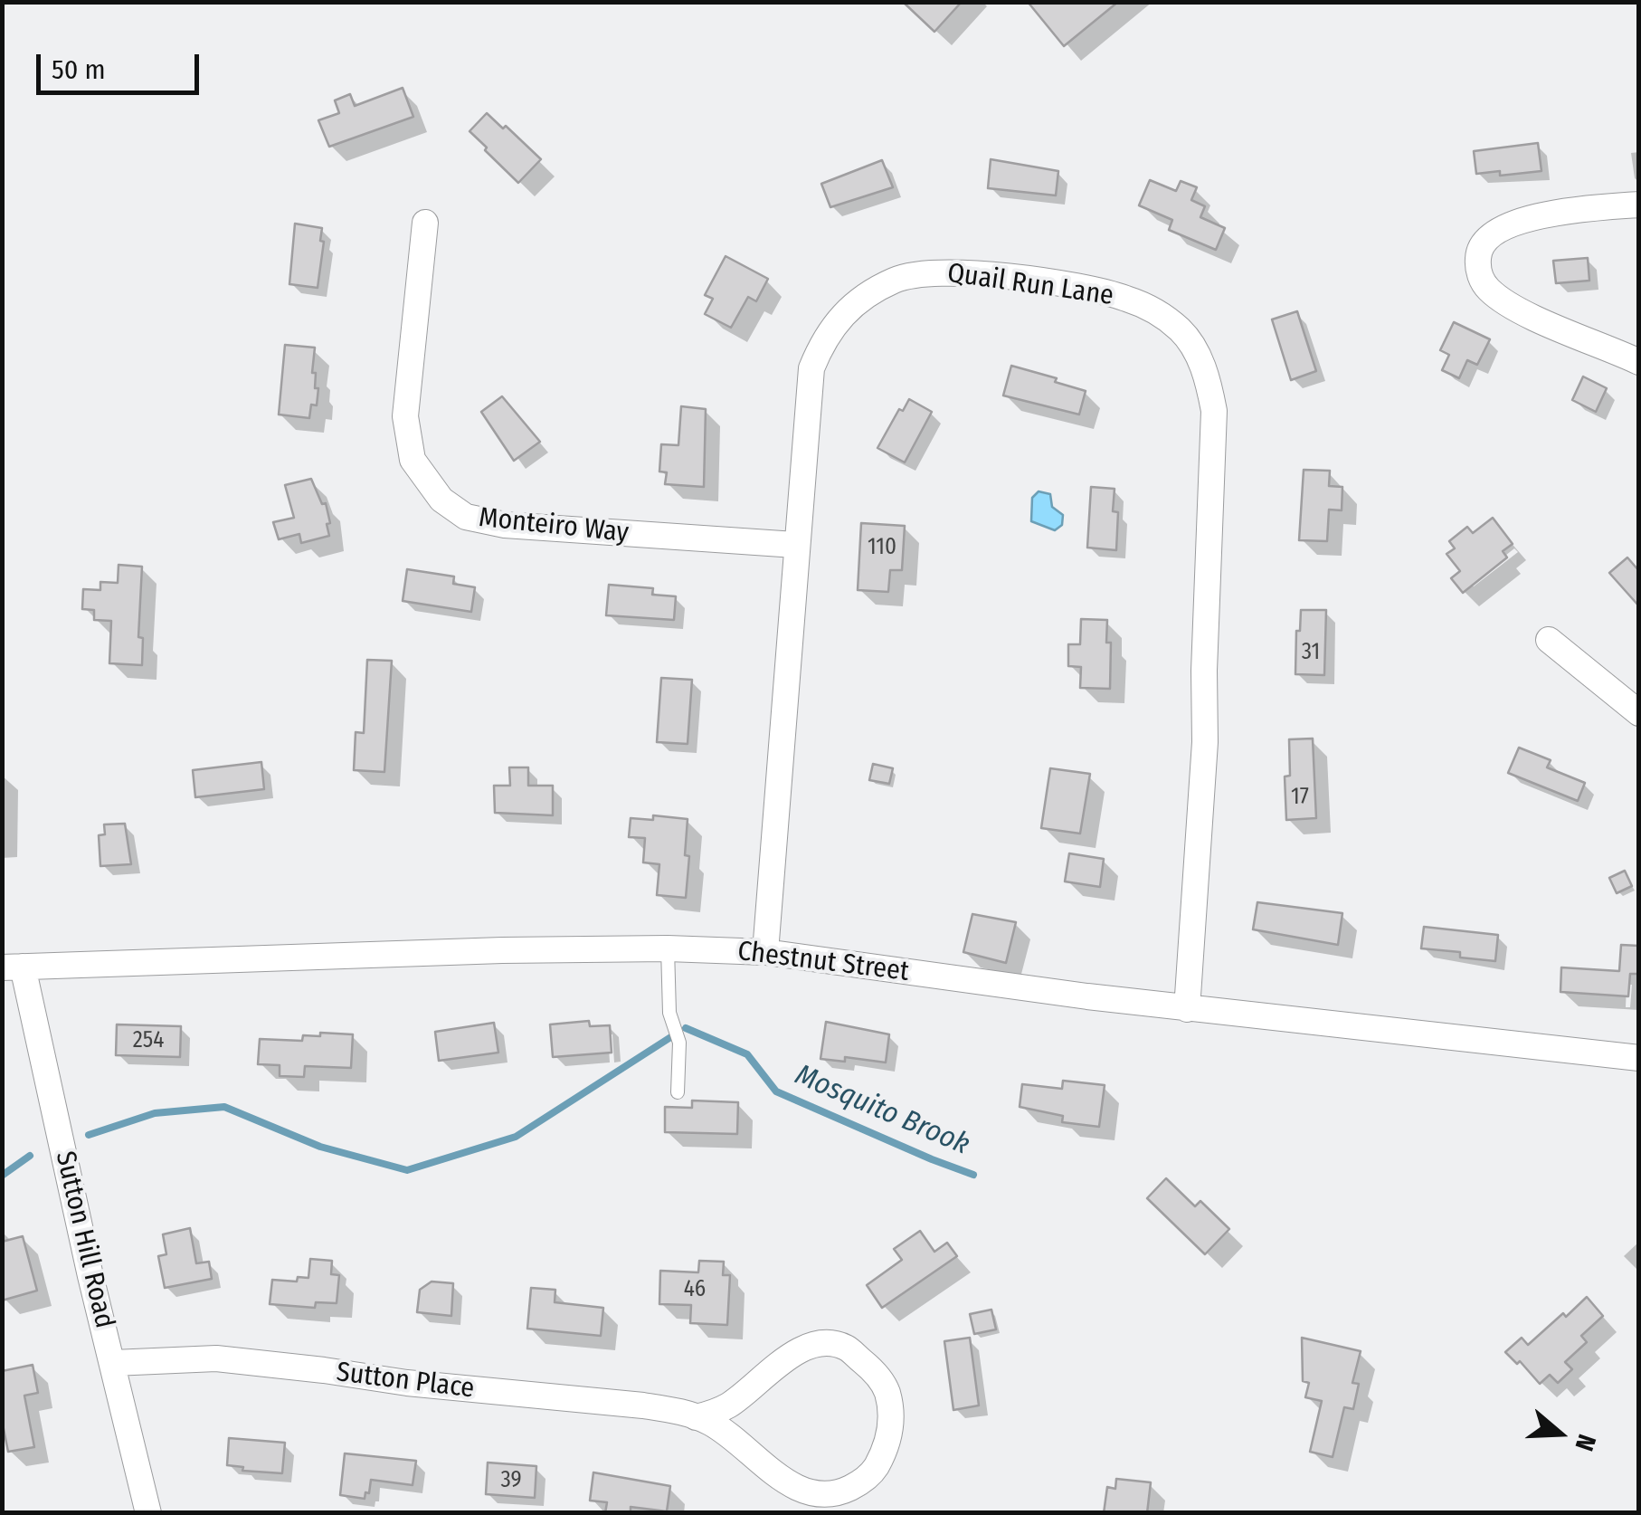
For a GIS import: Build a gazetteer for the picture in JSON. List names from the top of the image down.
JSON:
{
  "streets": {
    "street": [
      "Quail Run Lane",
      "Monteiro Way",
      "Chestnut Street",
      "Sutton Hill Road",
      "Sutton Place"
    ]
  },
  "crossings": [
    ["Quail Run Lane", "Monteiro Way"],
    ["Quail Run Lane", "Chestnut Street"],
    ["Chestnut Street", "Sutton Hill Road"],
    ["Sutton Hill Road", "Sutton Place"]
  ],
  "water": ["Mosquito Brook"],
  "house_numbers": [
    "110",
    "31",
    "17",
    "254",
    "46",
    "39"
  ],
  "scale_bar": "50 m",
  "north": "right"
}
